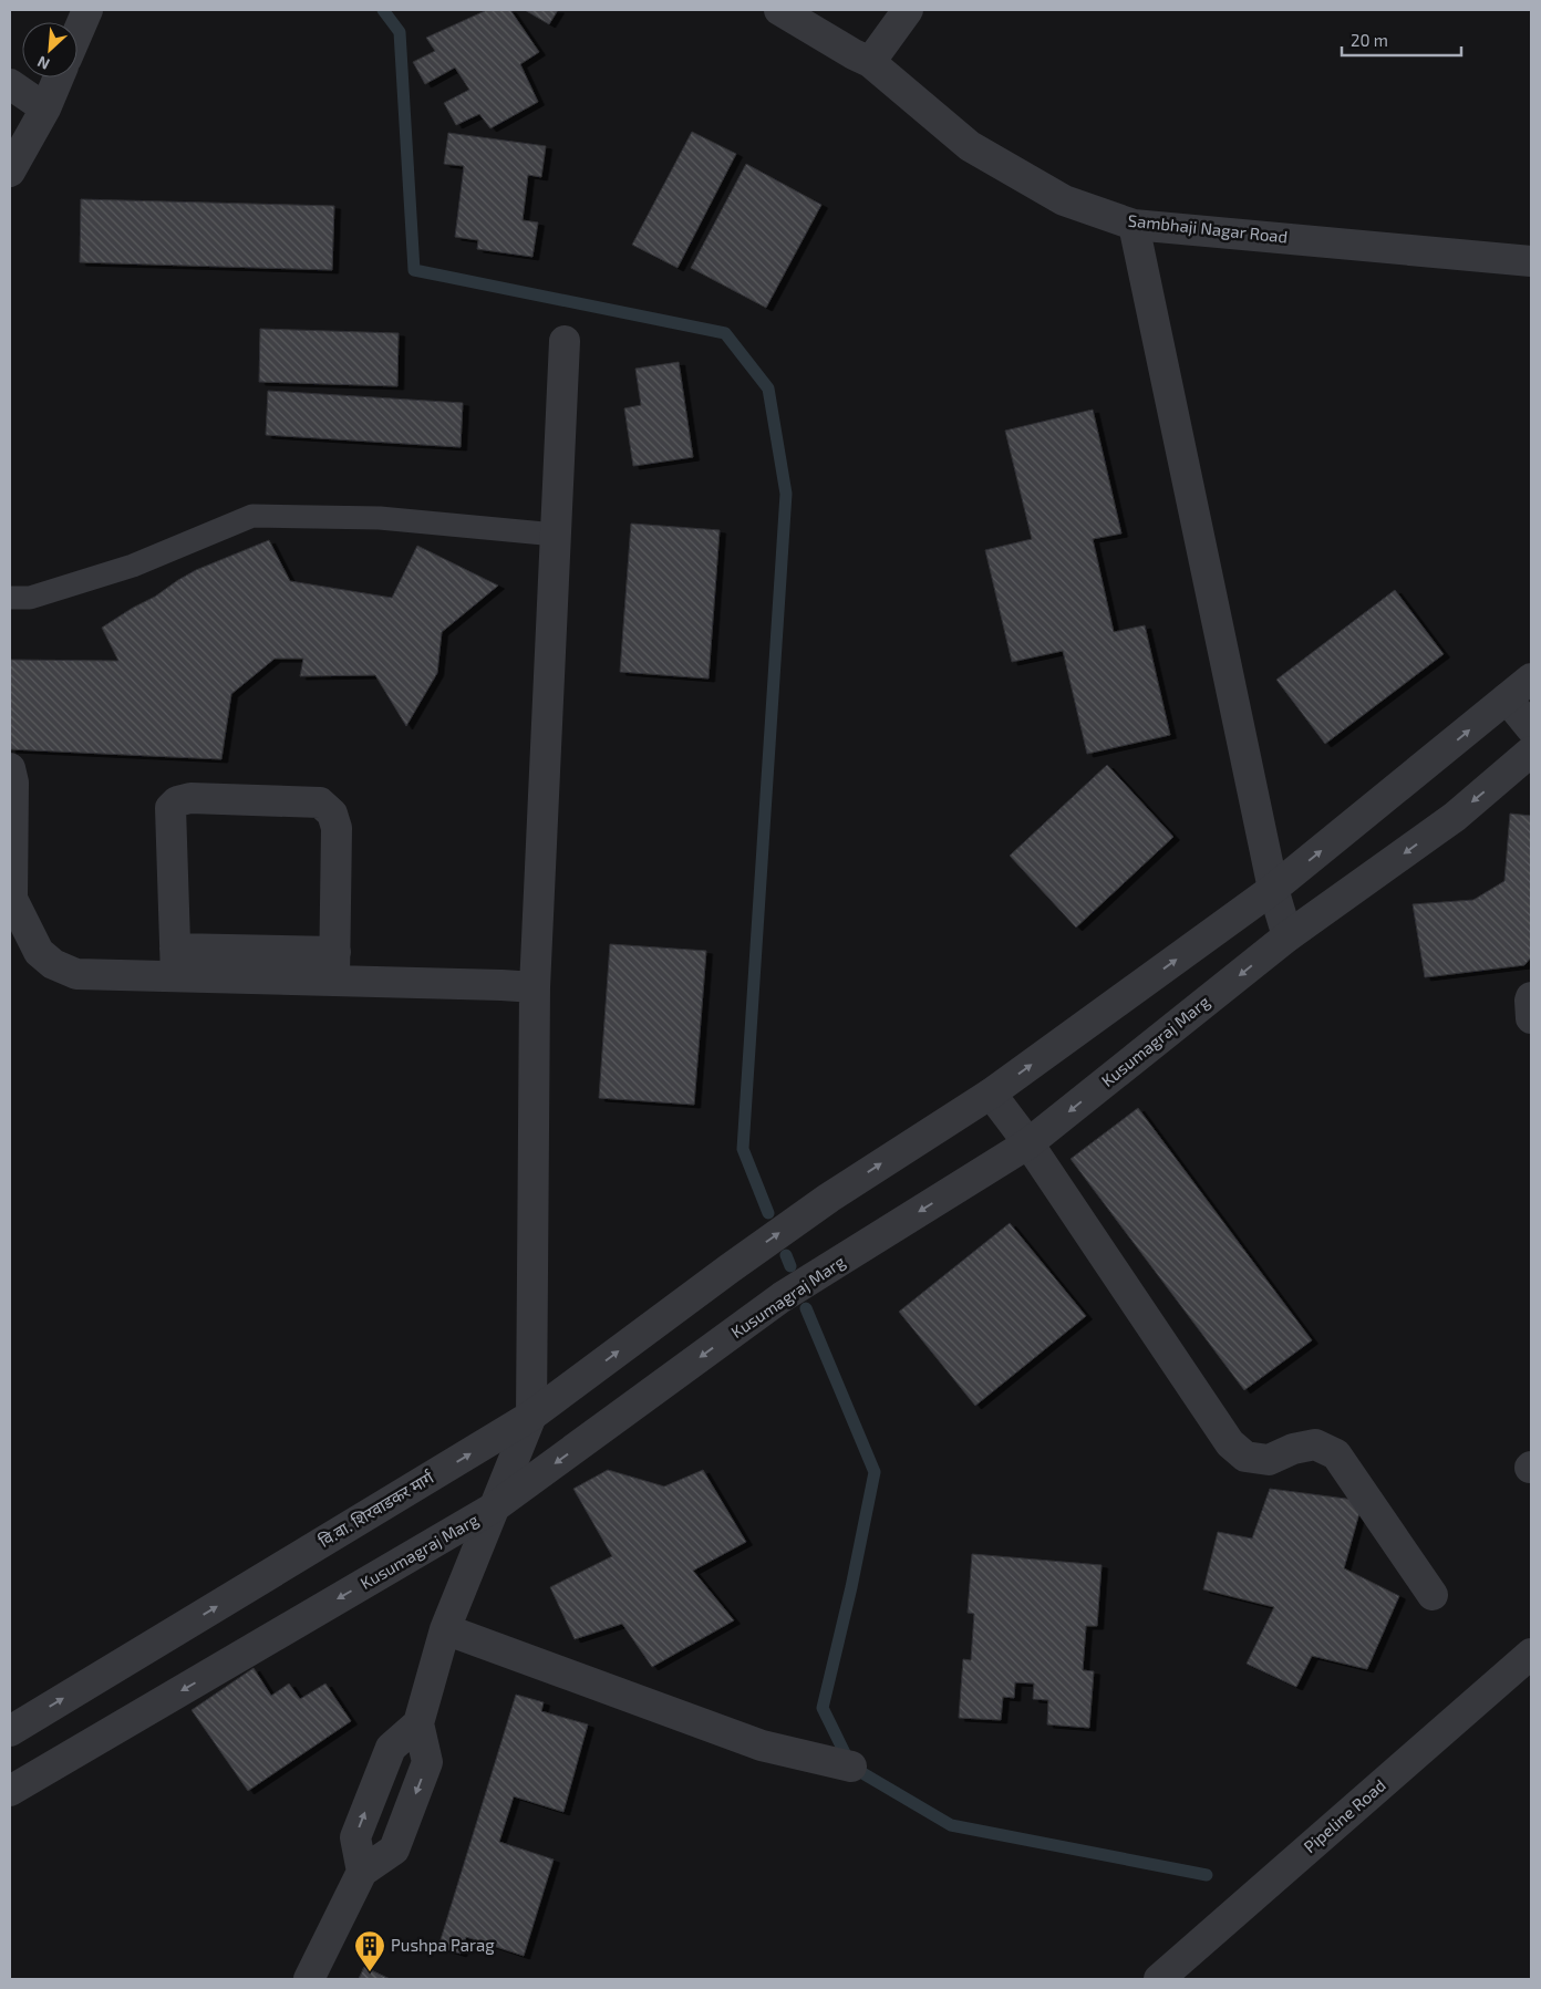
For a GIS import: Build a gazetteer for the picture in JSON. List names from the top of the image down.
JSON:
{
  "streets": {
    "street": [
      "Sambhaji Nagar Road",
      "Kusumagraj Marg",
      "वि.वा. शिरवाडकर मार्ग",
      "Pipeline Road"
    ]
  },
  "one_way": ["वि.वा. शिरवाडकर मार्ग"],
  "places": {
    "building": ["Pushpa Parag"]
  },
  "scale_bar": "20 m",
  "north": "bottom left"
}
